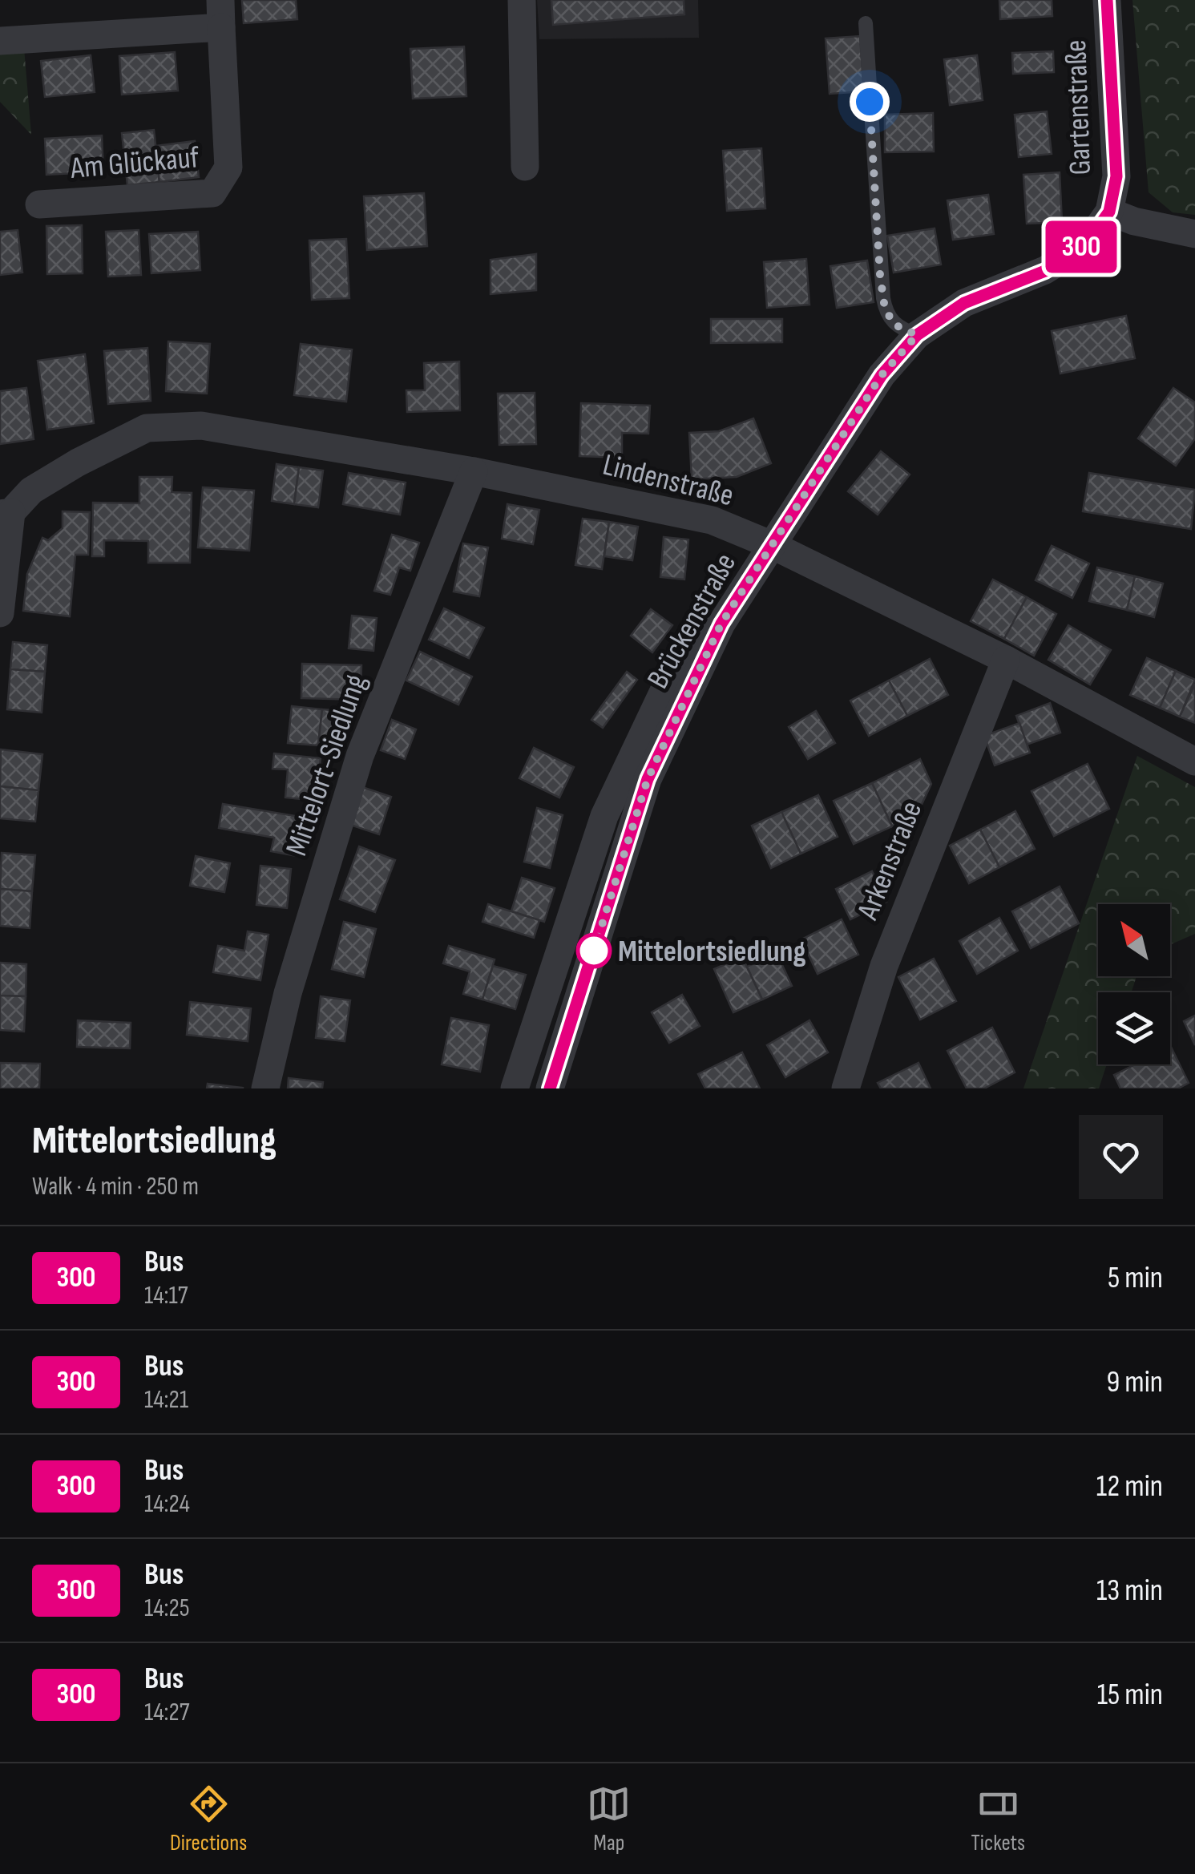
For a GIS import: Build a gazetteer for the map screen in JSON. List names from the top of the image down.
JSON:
{
  "streets": {
    "street": [
      "Gartenstraße",
      "Am Glückauf",
      "Lindenstraße",
      "Brückenstraße",
      "Mittelort-Siedlung",
      "Arkenstraße"
    ]
  },
  "crossings": [
    ["Lindenstraße", "Brückenstraße"],
    ["Lindenstraße", "Mittelort-Siedlung"],
    ["Brückenstraße", "Arkenstraße"]
  ],
  "places": ["Mittelortsiedlung"],
  "lines": ["bus line 300"],
  "north": "top left",
  "page": {
    "on_map": "300",
    "heading": ["Mittelortsiedlung", "Walk · 4 min · 250 m"],
    "list": [
      {
        "mark": "300",
        "name": "Bus",
        "note": "14:17",
        "value": "5 min"
      },
      {
        "mark": "300",
        "name": "Bus",
        "note": "14:21",
        "value": "9 min"
      },
      {
        "mark": "300",
        "name": "Bus",
        "note": "14:24",
        "value": "12 min"
      },
      {
        "mark": "300",
        "name": "Bus",
        "note": "14:25",
        "value": "13 min"
      },
      {
        "mark": "300",
        "name": "Bus",
        "note": "14:27",
        "value": "15 min"
      }
    ],
    "tabs": ["Directions", "Map", "Tickets"]
  }
}
